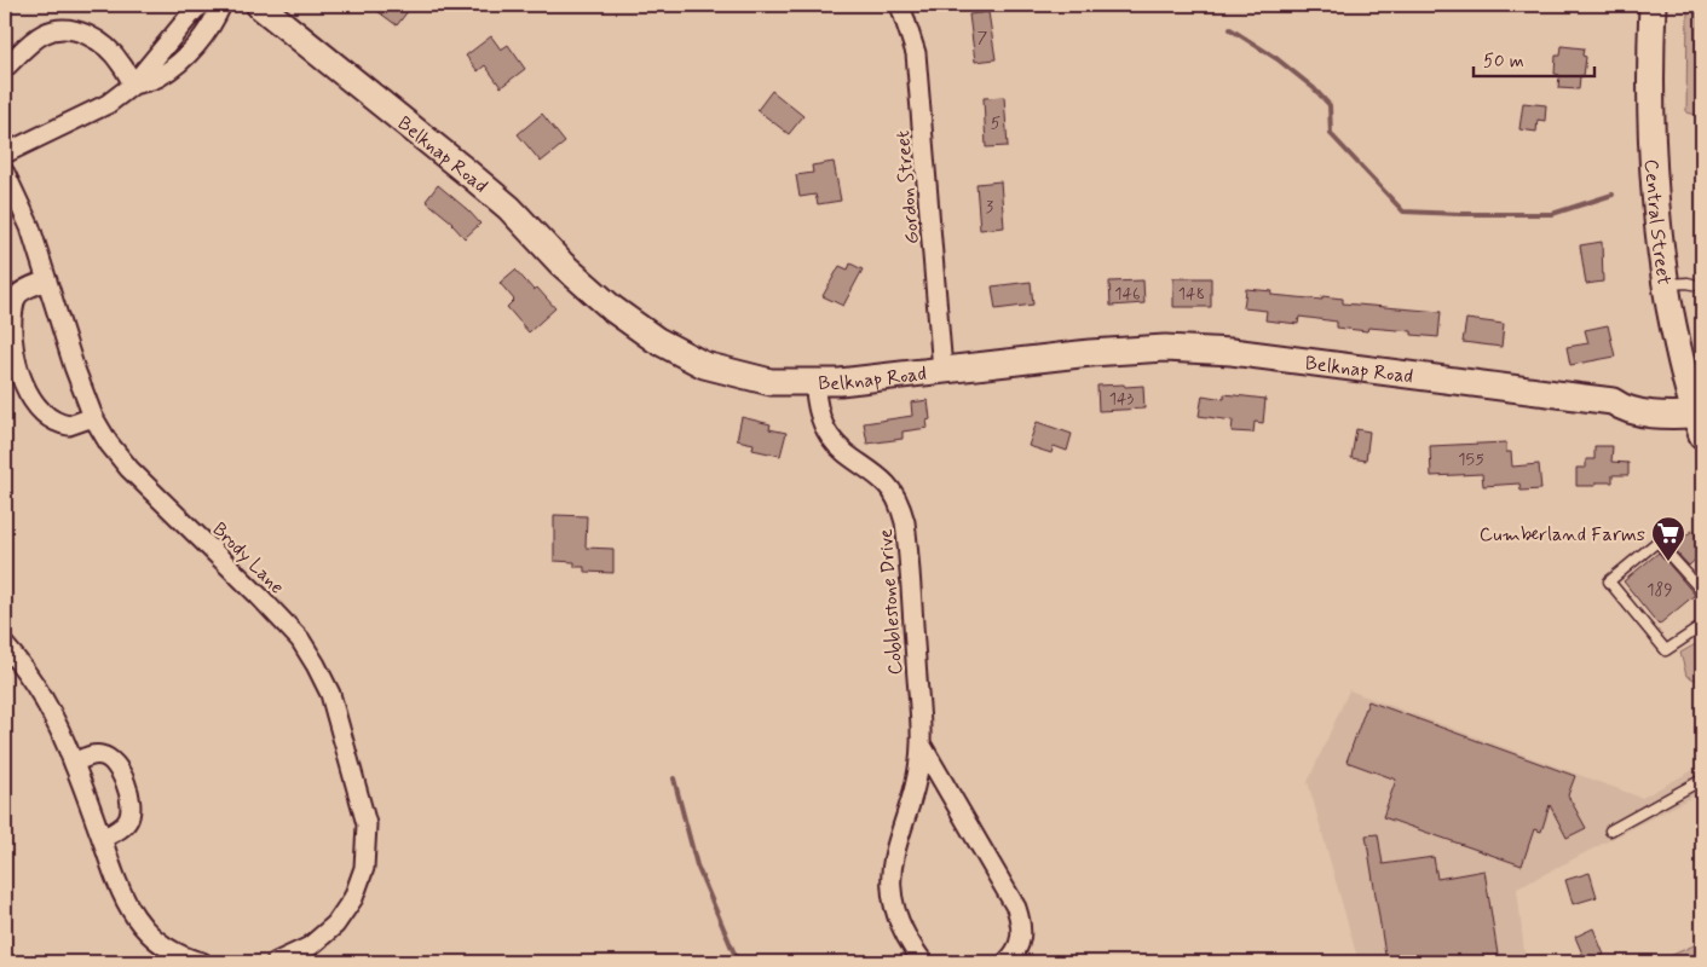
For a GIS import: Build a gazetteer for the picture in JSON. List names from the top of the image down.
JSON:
{
  "streets": {
    "street": [
      "Belknap Road",
      "Gordon Street",
      "Central Street",
      "Brody Lane",
      "Cobblestone Drive"
    ]
  },
  "crossings": [
    ["Belknap Road", "Gordon Street"],
    ["Belknap Road", "Central Street"],
    ["Belknap Road", "Cobblestone Drive"]
  ],
  "places": {
    "supermarket": ["Cumberland Farms"]
  },
  "house_numbers": [
    "7",
    "5",
    "3",
    "146",
    "148",
    "143",
    "155",
    "189"
  ],
  "scale_bar": "50 m"
}
